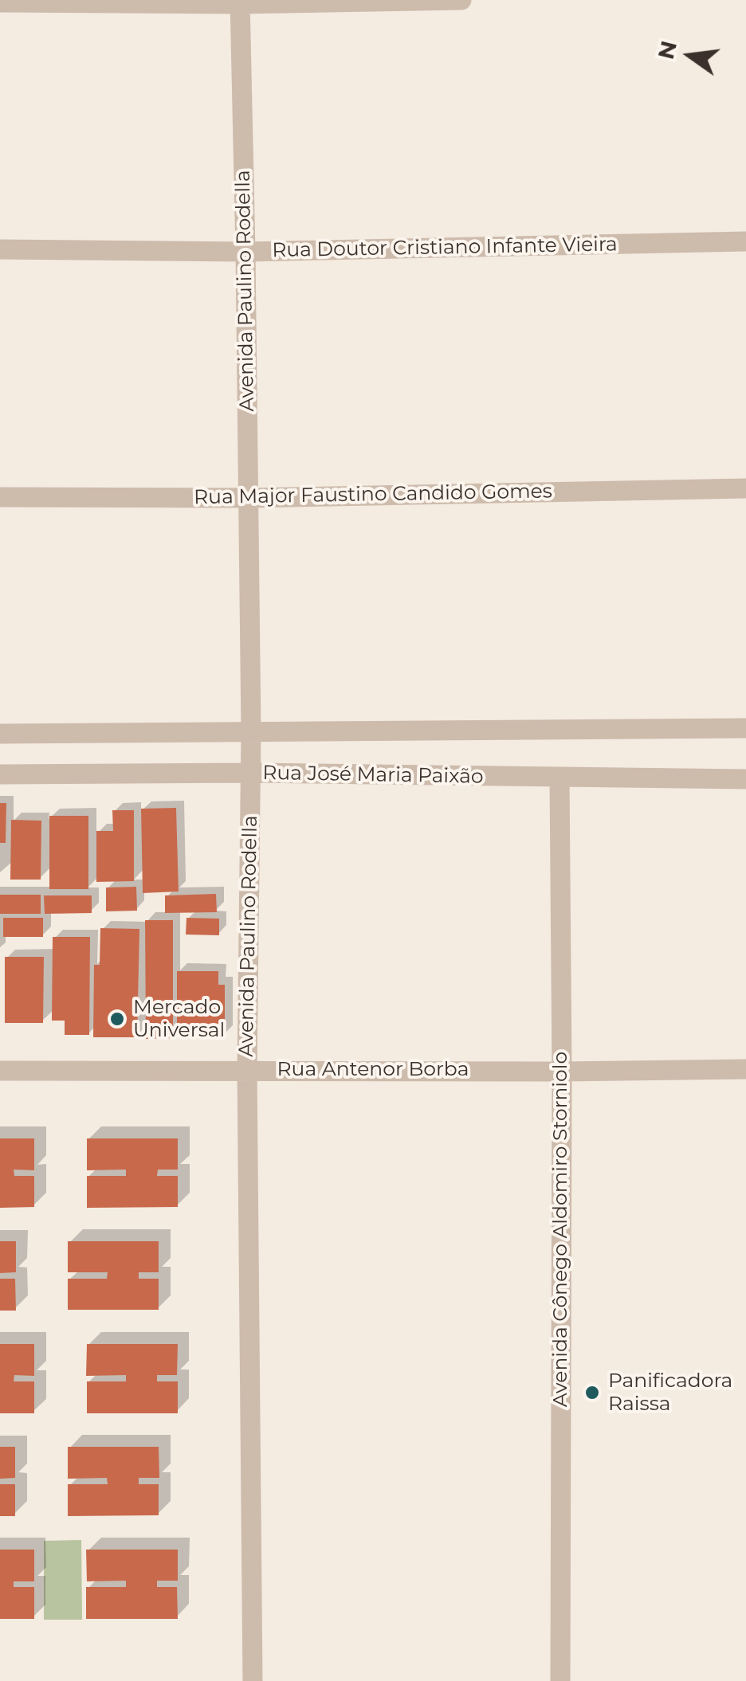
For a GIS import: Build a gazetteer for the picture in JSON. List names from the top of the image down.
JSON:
{
  "streets": {
    "street": [
      "Rua Doutor Cristiano Infante Vieira",
      "Avenida Paulino Rodella",
      "Rua Major Faustino Candido Gomes",
      "Rua José Maria Paixão",
      "Rua Antenor Borba",
      "Avenida Cônego Aldomiro Storniolo"
    ]
  },
  "crossings": [
    ["Rua Doutor Cristiano Infante Vieira", "Avenida Paulino Rodella"],
    ["Avenida Paulino Rodella", "Rua Major Faustino Candido Gomes"],
    ["Avenida Paulino Rodella", "Rua José Maria Paixão"],
    ["Avenida Paulino Rodella", "Rua Antenor Borba"],
    ["Rua José Maria Paixão", "Avenida Cônego Aldomiro Storniolo"],
    ["Rua Antenor Borba", "Avenida Cônego Aldomiro Storniolo"]
  ],
  "places": ["Mercado Universal", "Panificadora Raissa"],
  "north": "left"
}
